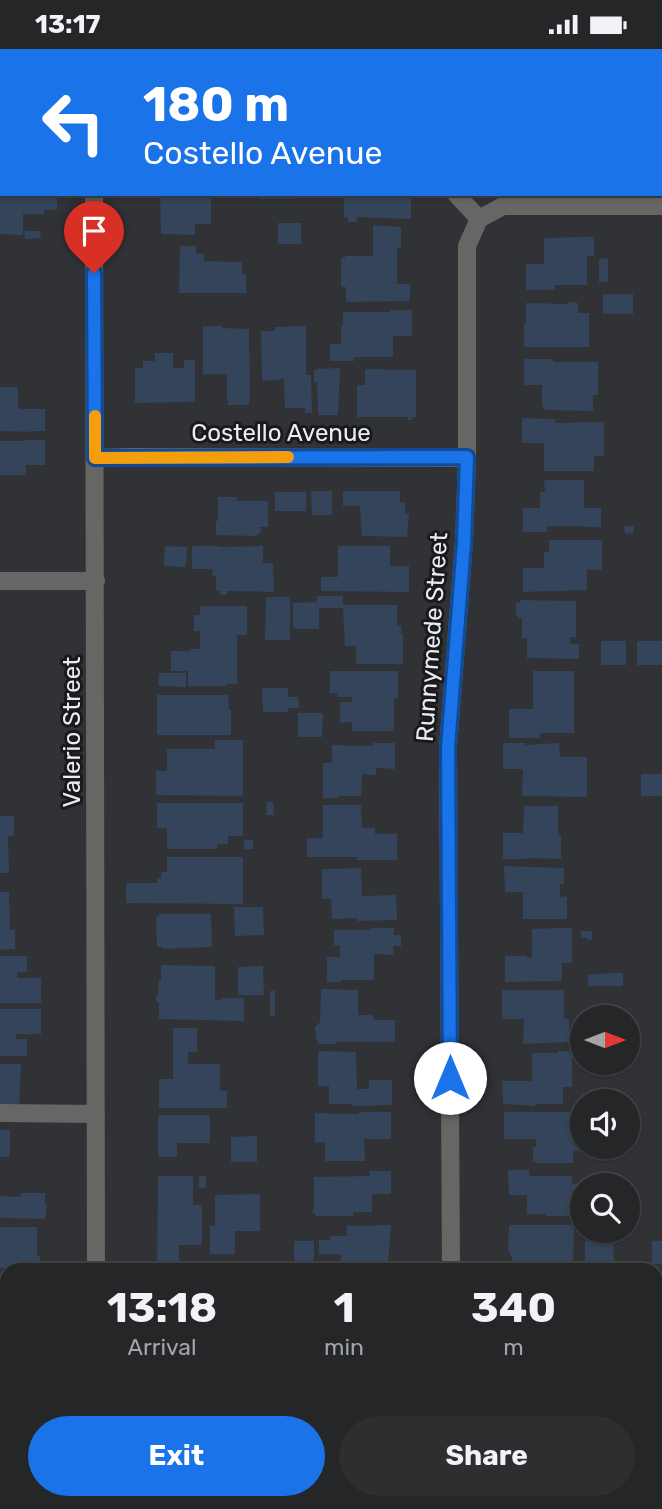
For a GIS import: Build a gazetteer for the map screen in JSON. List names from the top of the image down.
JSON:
{
  "streets": {
    "street": ["Costello Avenue", "Runnymede Street", "Valerio Street"]
  },
  "crossings": [
    ["Costello Avenue", "Runnymede Street"],
    ["Costello Avenue", "Valerio Street"]
  ],
  "north": "right",
  "page": {
    "status": "13:17",
    "turn": ["180 m", "Costello Avenue"],
    "eta": [
      "13:18",
      "Arrival",
      "1",
      "min",
      "340",
      "m"
    ],
    "buttons": ["Exit", "Share"]
  }
}
